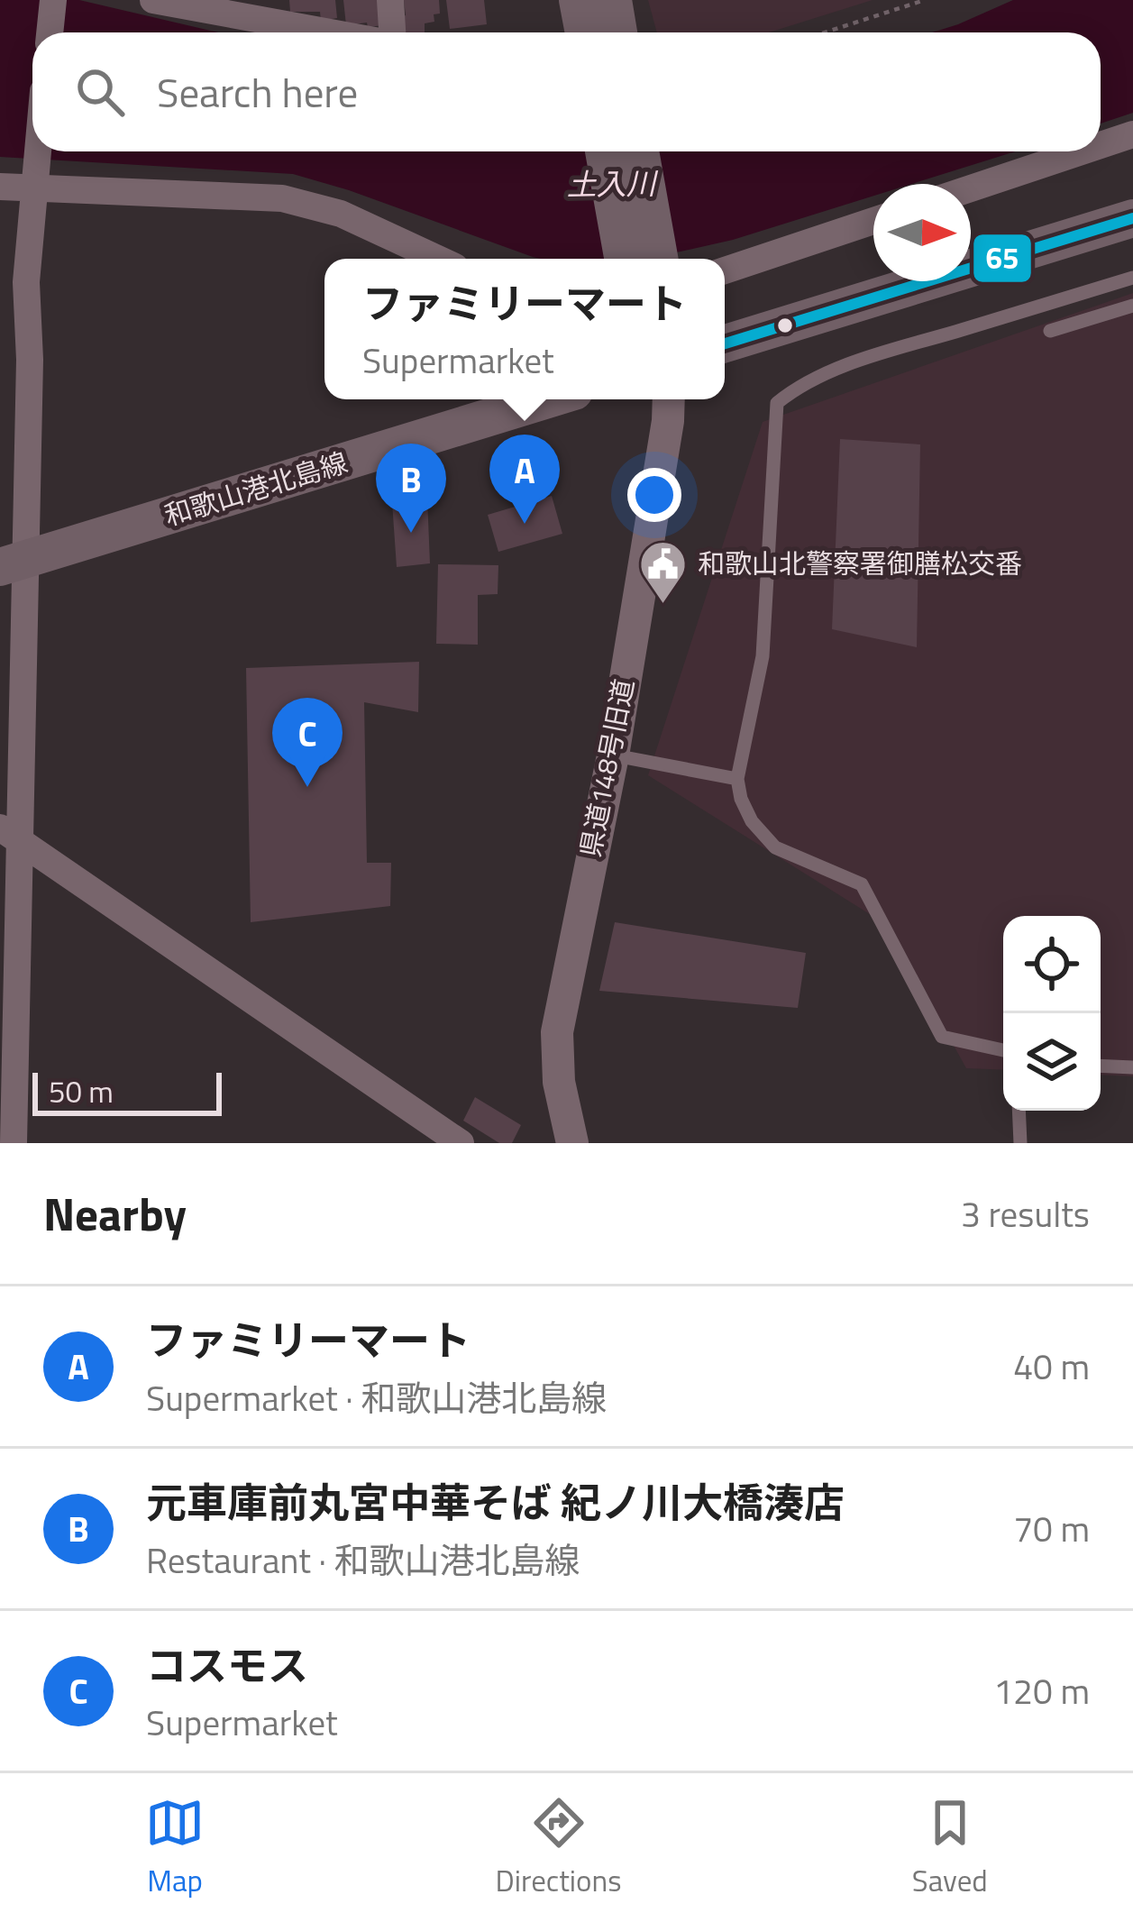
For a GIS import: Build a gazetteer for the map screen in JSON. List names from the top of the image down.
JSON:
{
  "streets": {
    "main road": ["和歌山港北島線"],
    "street": ["県道148号旧道"]
  },
  "water": ["土入川"],
  "places": {
    "public building": ["和歌山北警察署御膳松交番"]
  },
  "lines": ["transit line 65"],
  "scale_bar": "50 m",
  "north": "right",
  "page": {
    "search": "Search here",
    "popup": ["ファミリーマート", "Supermarket"],
    "pins": ["A", "B", "C"],
    "scale": "50 m",
    "heading": ["Nearby", "3 results"],
    "list": [
      {
        "mark": "A",
        "name": "ファミリーマート",
        "note": "Supermarket · 和歌山港北島線",
        "value": "40 m"
      },
      {
        "mark": "B",
        "name": "元車庫前丸宮中華そば 紀ノ川大橋湊店",
        "note": "Restaurant · 和歌山港北島線",
        "value": "70 m"
      },
      {
        "mark": "C",
        "name": "コスモス",
        "note": "Supermarket",
        "value": "120 m"
      }
    ],
    "nav": ["Map", "Directions", "Saved"]
  }
}
